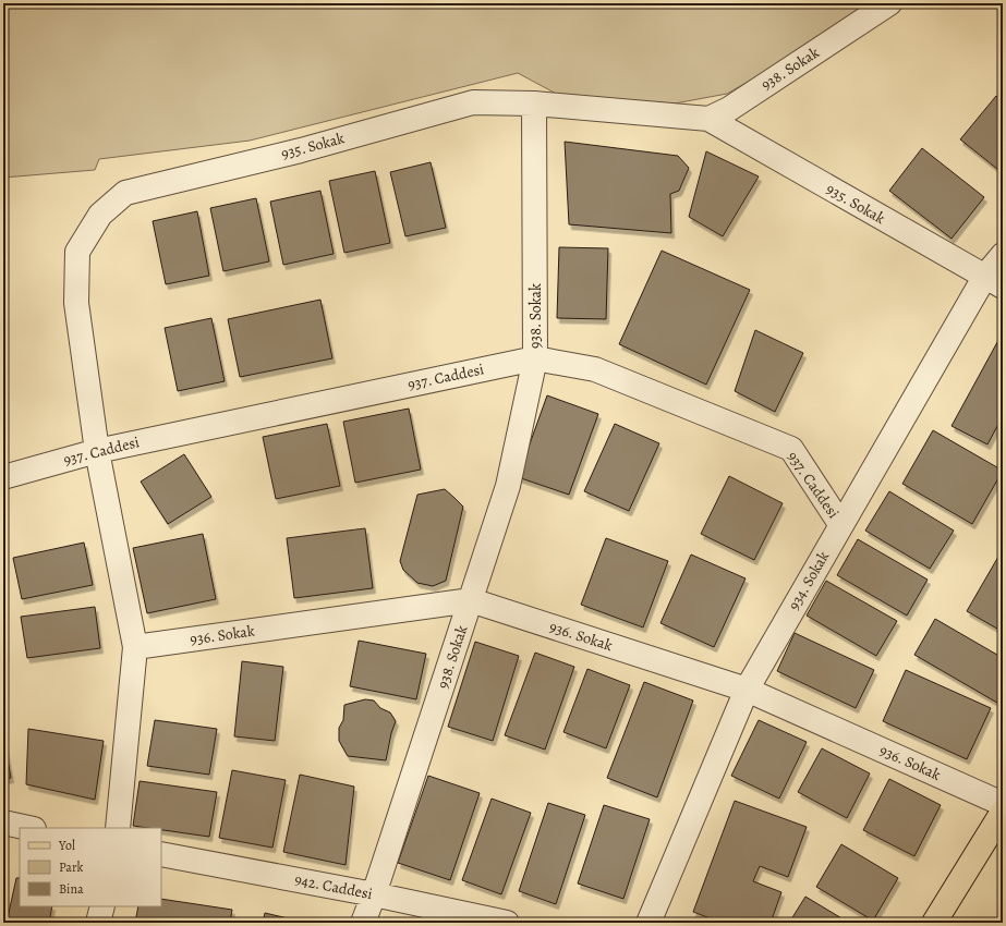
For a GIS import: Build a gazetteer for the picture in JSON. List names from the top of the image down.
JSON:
{
  "streets": {
    "street": [
      "938. Sokak",
      "935. Sokak",
      "937. Caddesi",
      "934. Sokak",
      "936. Sokak",
      "942. Caddesi"
    ]
  },
  "crossings": [
    ["938. Sokak", "935. Sokak"],
    ["938. Sokak", "937. Caddesi"],
    ["938. Sokak", "936. Sokak"],
    ["938. Sokak", "942. Caddesi"],
    ["935. Sokak", "937. Caddesi"],
    ["935. Sokak", "934. Sokak"],
    ["935. Sokak", "936. Sokak"],
    ["937. Caddesi", "934. Sokak"],
    ["934. Sokak", "936. Sokak"]
  ],
  "legend": ["Yol", "Park", "Bina"]
}
